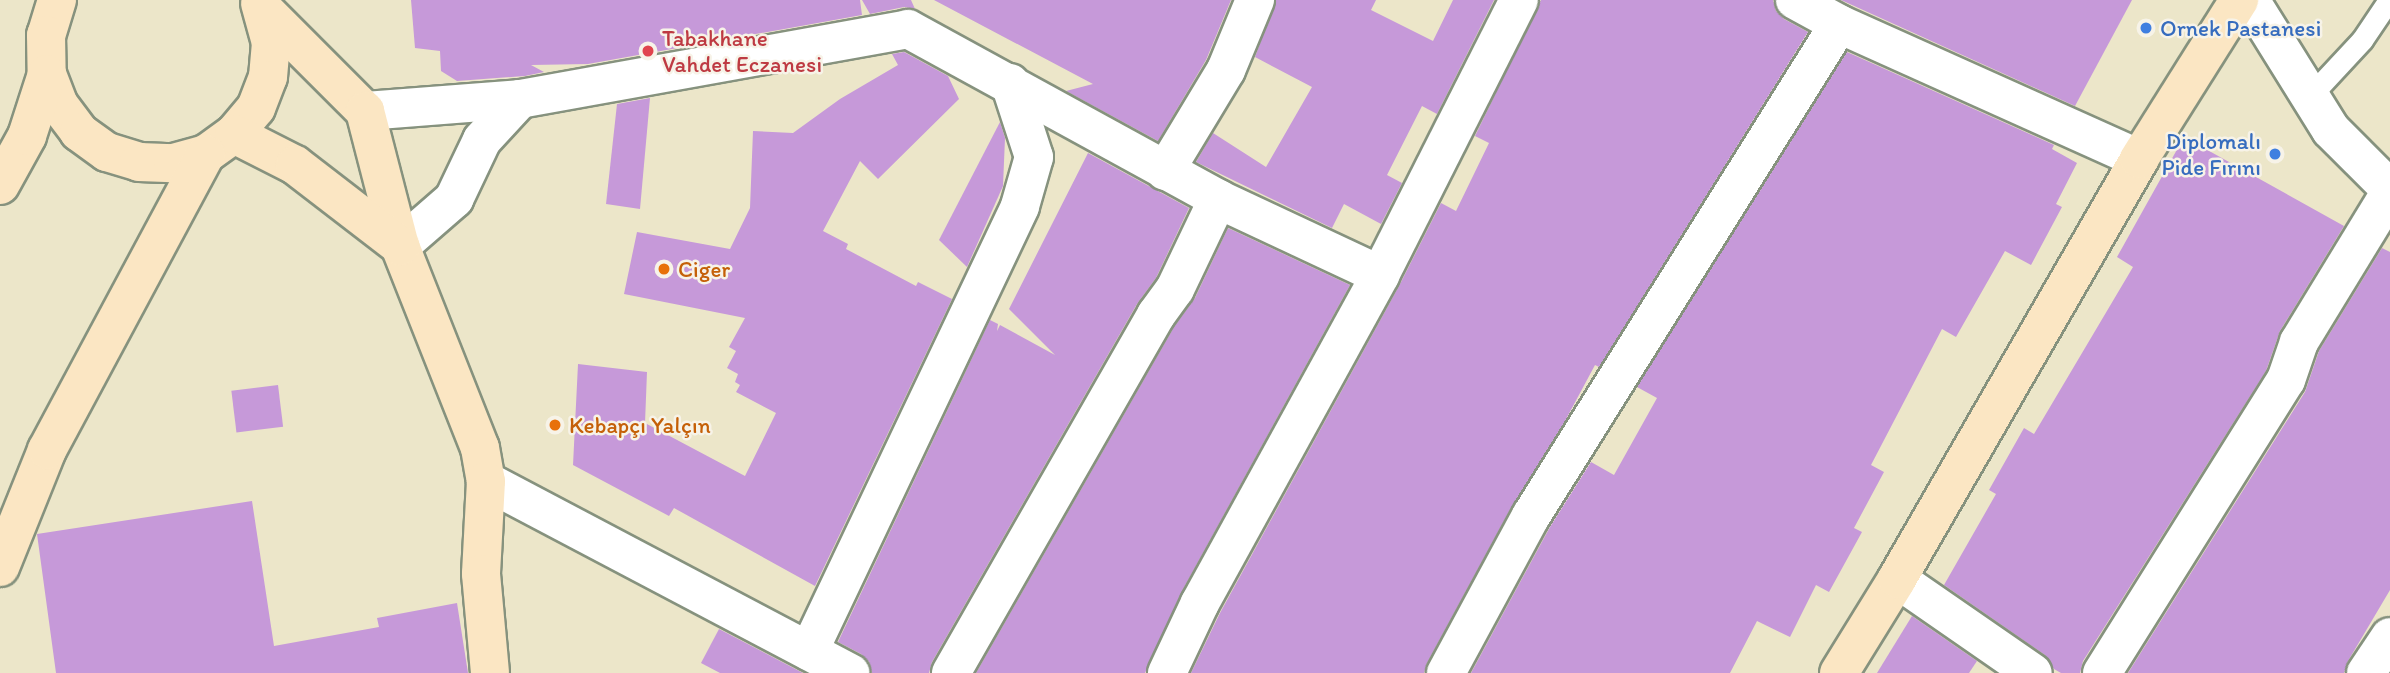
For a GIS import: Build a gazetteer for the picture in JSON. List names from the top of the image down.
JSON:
{
  "places": [
    "Ornek Pastanesi",
    "Tabakhane Vahdet Eczanesi",
    "Diplomalı Pide Fırını",
    "Ciger",
    "Kebapçı Yalçın"
  ]
}
